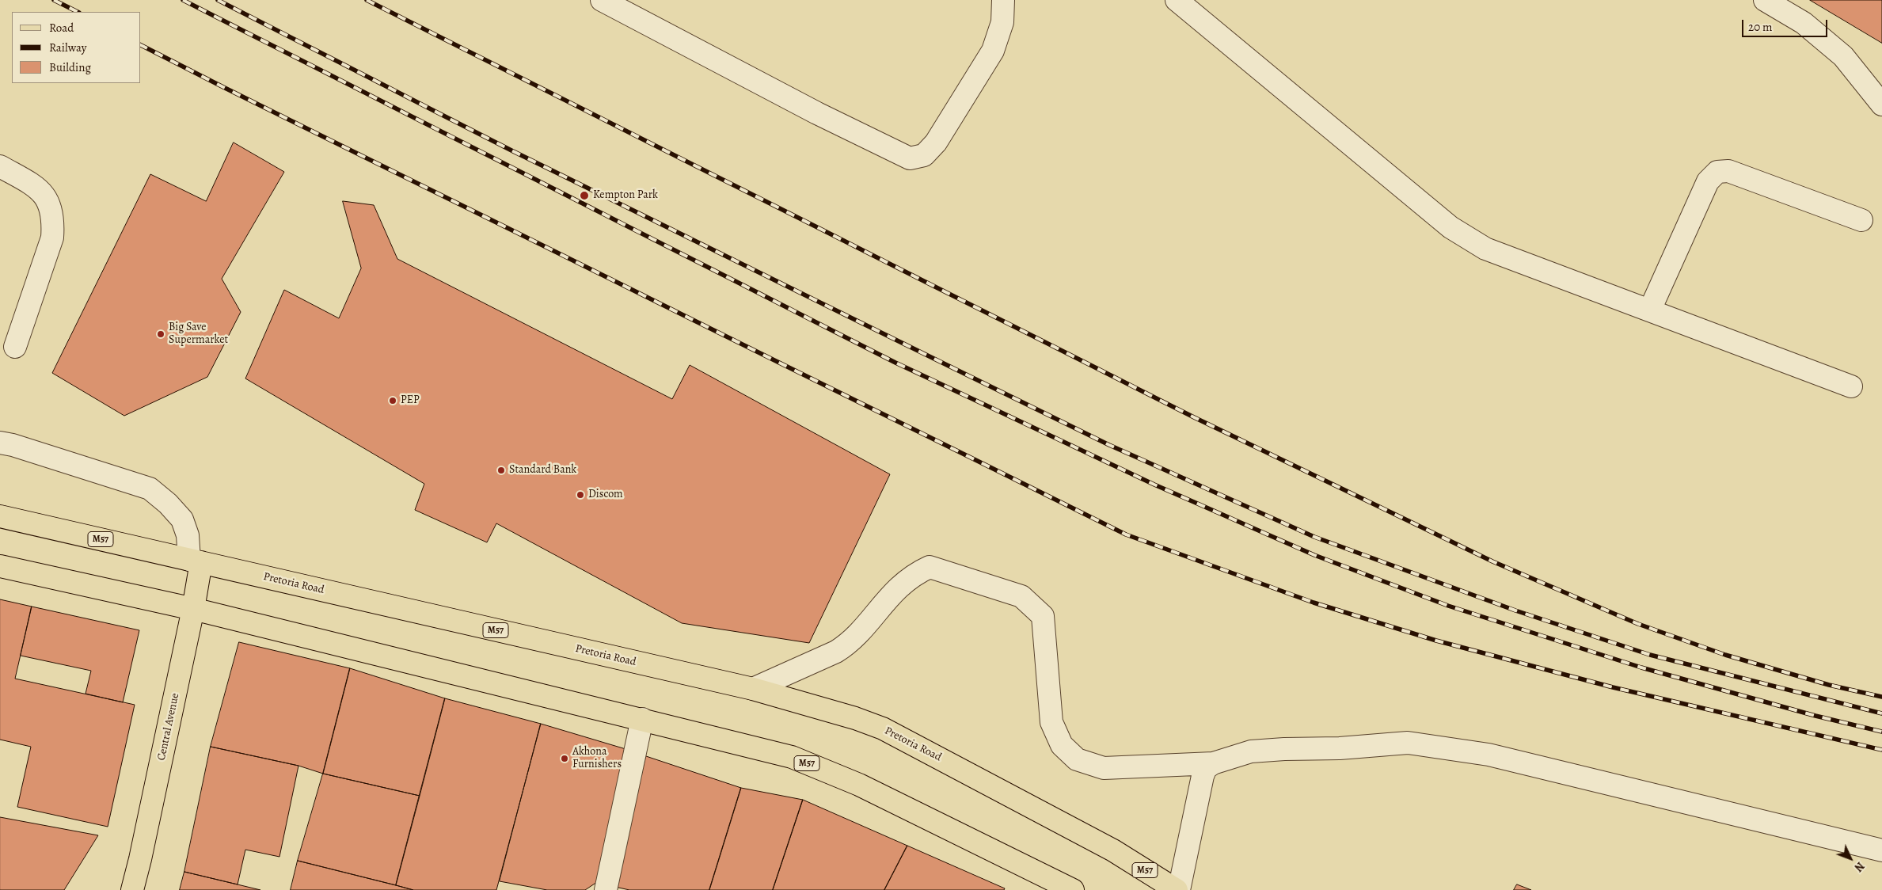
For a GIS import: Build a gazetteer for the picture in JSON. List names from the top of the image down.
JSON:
{
  "streets": {
    "main road": ["M57", "Pretoria Road", "Central Avenue"]
  },
  "crossings": [
    ["M57", "Central Avenue"],
    ["Pretoria Road", "Central Avenue"]
  ],
  "places": [
    "Kempton Park",
    "Big Save Supermarket",
    "PEP",
    "Standard Bank",
    "Discom",
    "Akhona Furnishers"
  ],
  "legend": ["Road", "Railway", "Building"],
  "scale_bar": "20 m",
  "north": "bottom right"
}
